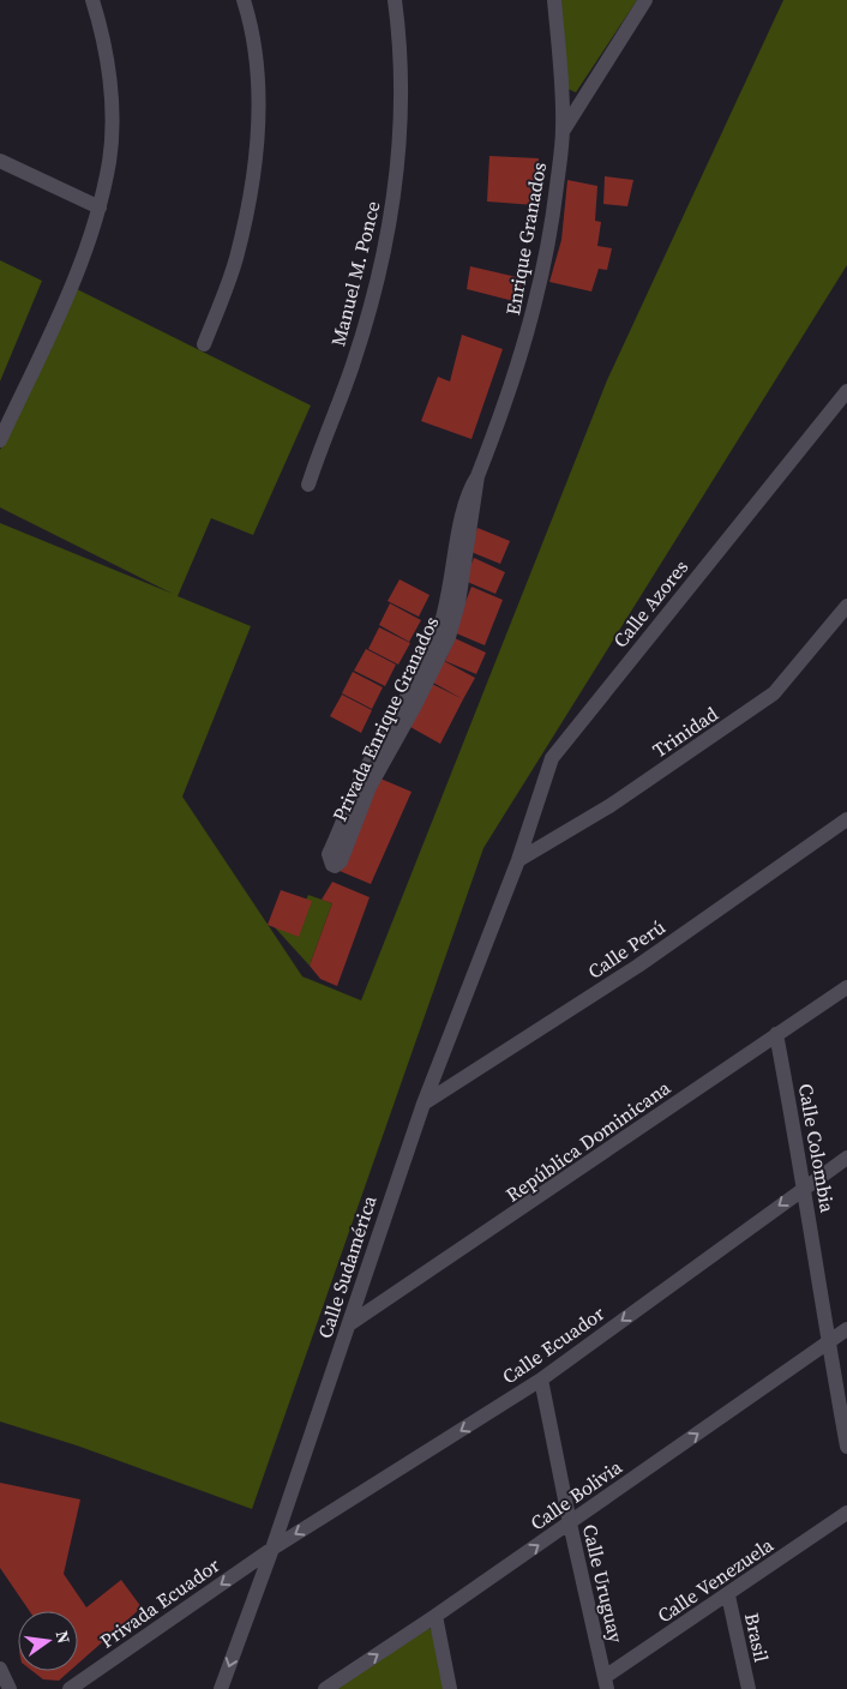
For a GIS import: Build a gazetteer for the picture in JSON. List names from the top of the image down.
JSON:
{
  "streets": {
    "street": [
      "Enrique Granados",
      "Manuel M. Ponce",
      "Calle Azores",
      "Privada Enrique Granados",
      "Trinidad",
      "Calle Perú",
      "República Dominicana",
      "Calle Colombia",
      "Calle Sudamérica",
      "Calle Ecuador",
      "Calle Bolivia",
      "Calle Venezuela",
      "Calle Uruguay",
      "Privada Ecuador",
      "Brasil"
    ]
  },
  "crossings": [
    ["Enrique Granados", "Privada Enrique Granados"],
    ["Calle Azores", "Trinidad"],
    ["Calle Azores", "Calle Sudamérica"],
    ["Trinidad", "Calle Sudamérica"],
    ["Calle Perú", "Calle Sudamérica"],
    ["República Dominicana", "Calle Colombia"],
    ["República Dominicana", "Calle Sudamérica"],
    ["Calle Colombia", "Calle Ecuador"],
    ["Calle Colombia", "Calle Bolivia"],
    ["Calle Sudamérica", "Calle Ecuador"],
    ["Calle Sudamérica", "Privada Ecuador"],
    ["Calle Ecuador", "Calle Uruguay"],
    ["Calle Ecuador", "Privada Ecuador"],
    ["Calle Bolivia", "Calle Uruguay"],
    ["Calle Venezuela", "Calle Uruguay"],
    ["Calle Venezuela", "Brasil"]
  ],
  "one_way": ["Calle Ecuador", "Calle Bolivia", "Privada Ecuador"],
  "north": "right"
}
